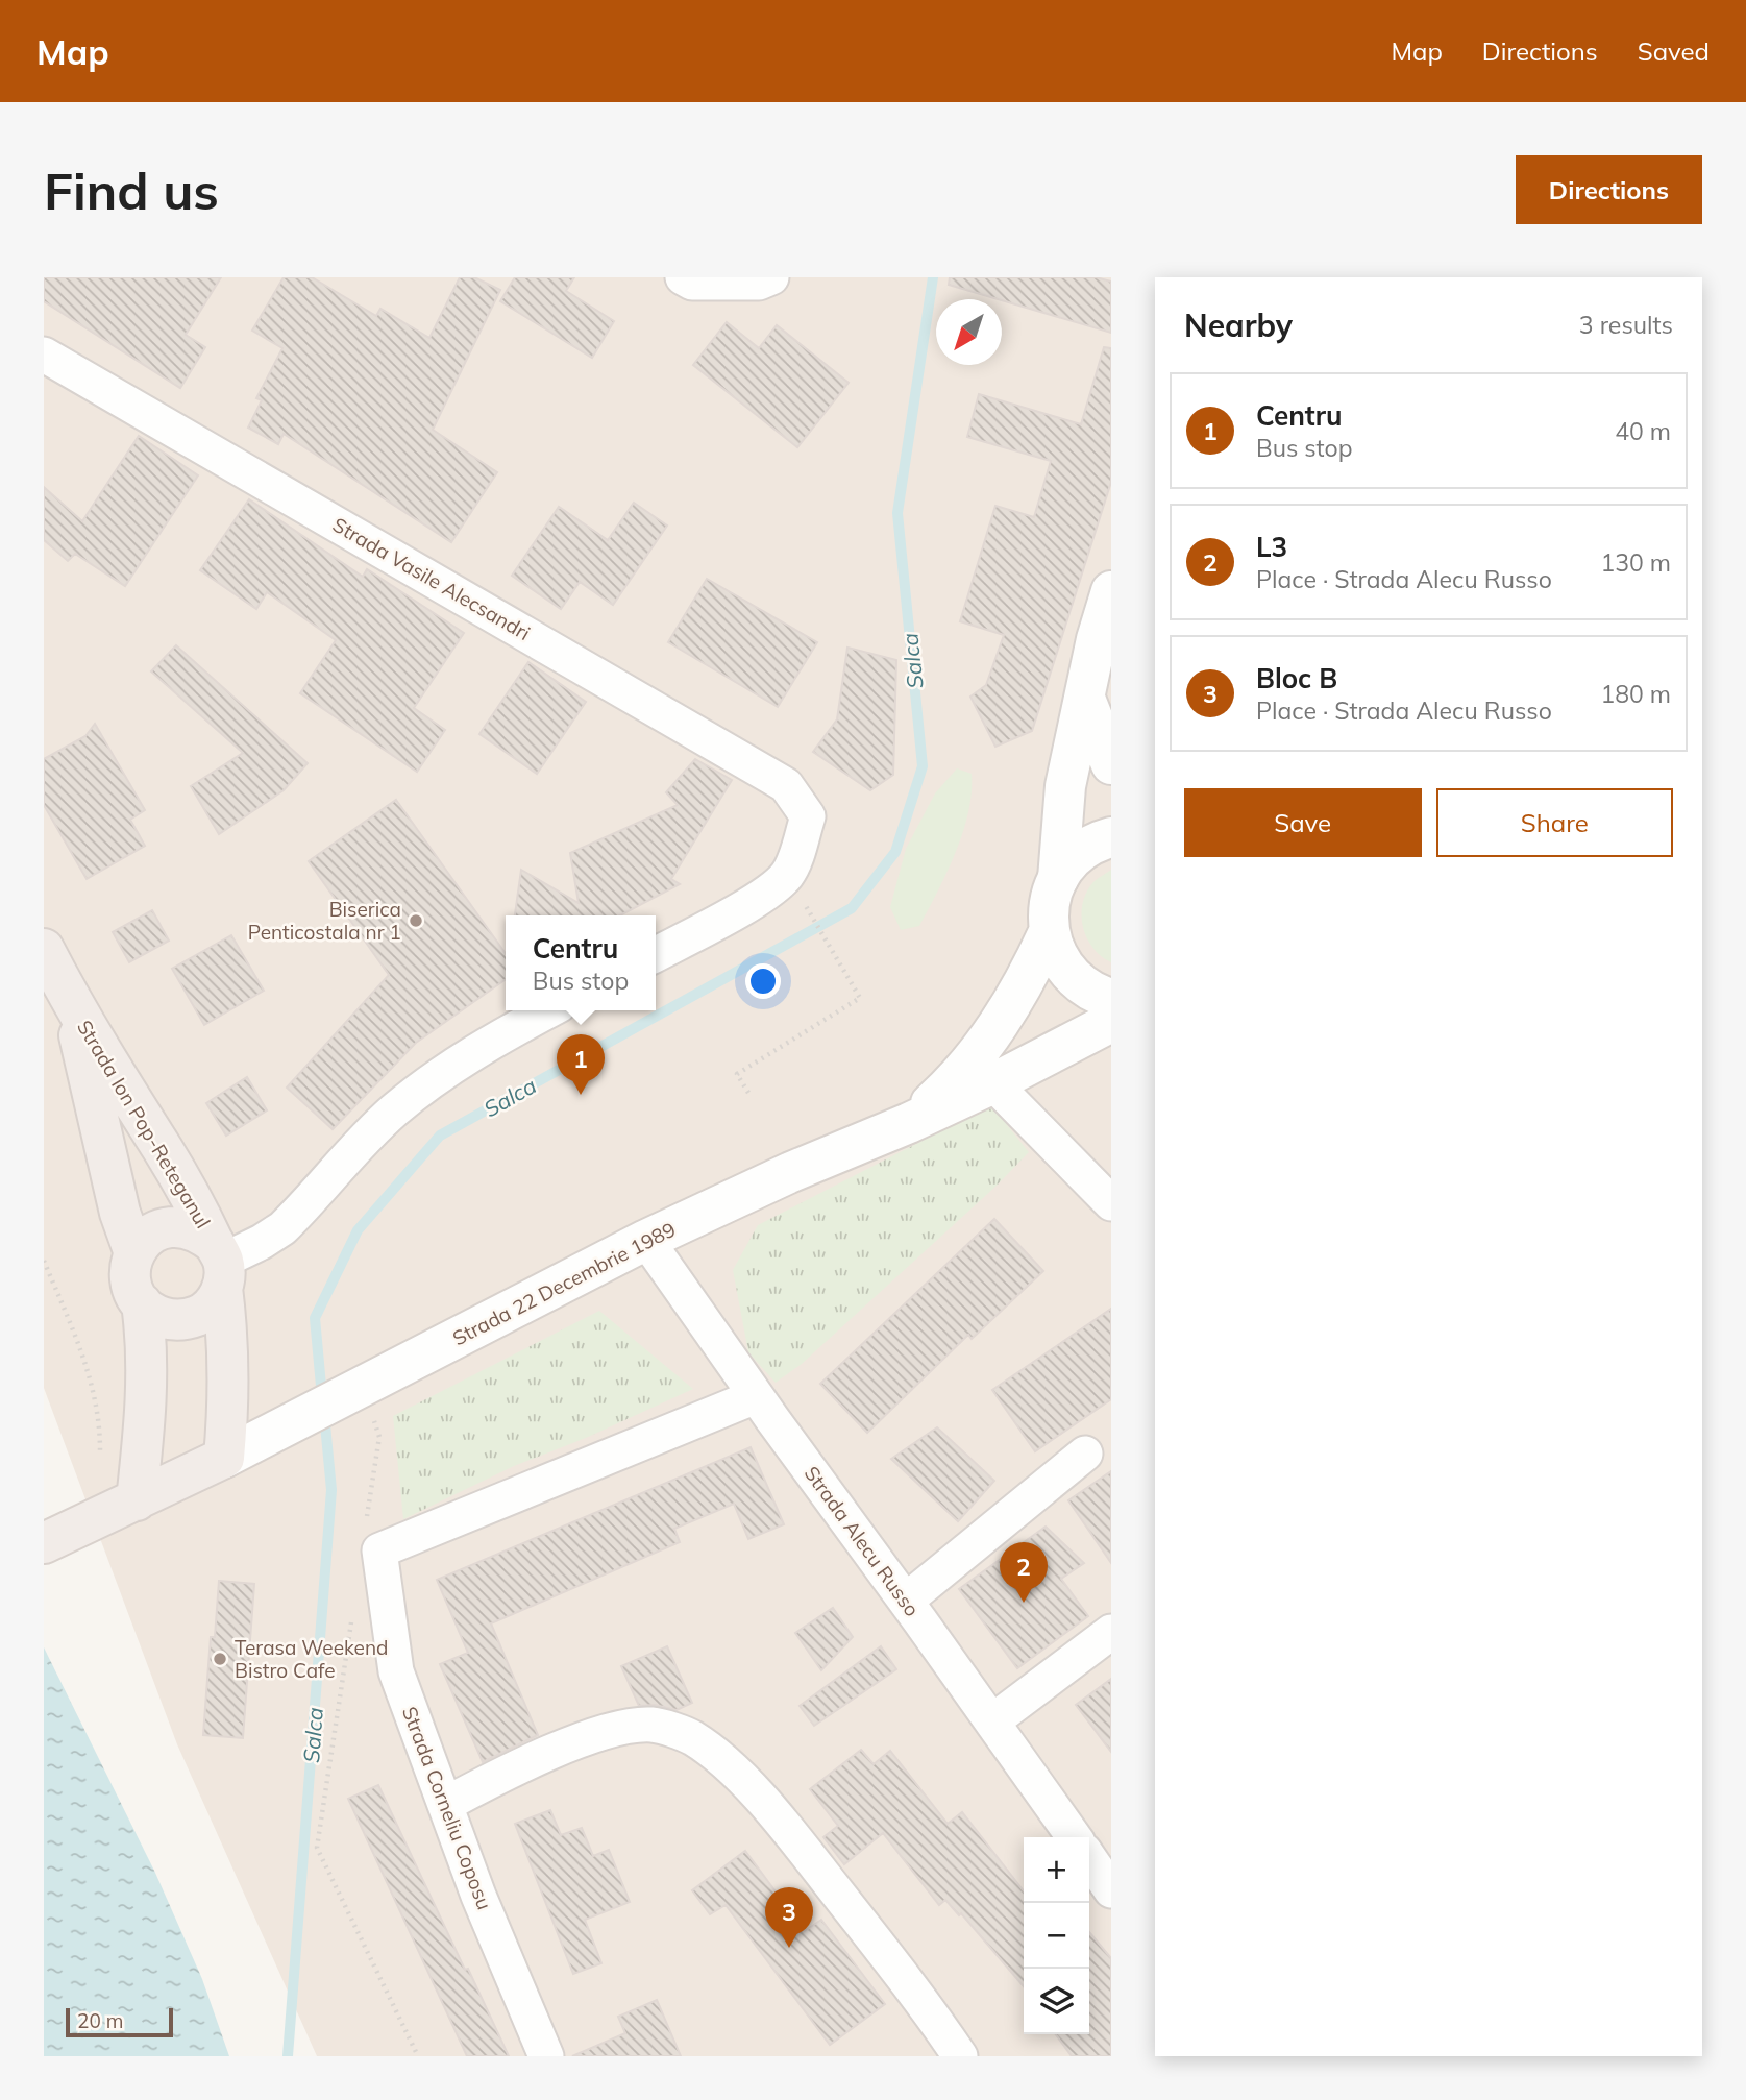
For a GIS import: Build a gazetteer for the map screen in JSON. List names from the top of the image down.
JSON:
{
  "streets": {
    "highway": ["Strada Ion Pop-Reteganul"],
    "main road": ["Strada 22 Decembrie 1989"],
    "street": ["Strada Vasile Alecsandri", "Strada Alecu Russo", "Strada Corneliu Coposu"]
  },
  "crossings": [
    ["Strada Ion Pop-Reteganul", "Strada 22 Decembrie 1989"],
    ["Strada 22 Decembrie 1989", "Strada Alecu Russo"]
  ],
  "water": ["Salca"],
  "places": ["Biserica Penticostala nr 1", "Terasa Weekend Bistro Cafe"],
  "scale_bar": "20 m",
  "north": "bottom left",
  "page": {
    "header": "Map",
    "nav": ["Map", "Directions", "Saved"],
    "buttons": [
      "Directions",
      ["Save", "Share"]
    ],
    "title": "Find us",
    "heading": ["Nearby", "3 results"],
    "list": [
      {
        "mark": "1",
        "name": "Centru",
        "note": "Bus stop",
        "value": "40 m"
      },
      {
        "mark": "2",
        "name": "L3",
        "note": "Place · Strada Alecu Russo",
        "value": "130 m"
      },
      {
        "mark": "3",
        "name": "Bloc B",
        "note": "Place · Strada Alecu Russo",
        "value": "180 m"
      }
    ],
    "popup": ["Centru", "Bus stop"],
    "pins": ["1", "2", "3"],
    "map_buttons": ["+", "−"],
    "scale": "20 m"
  }
}
